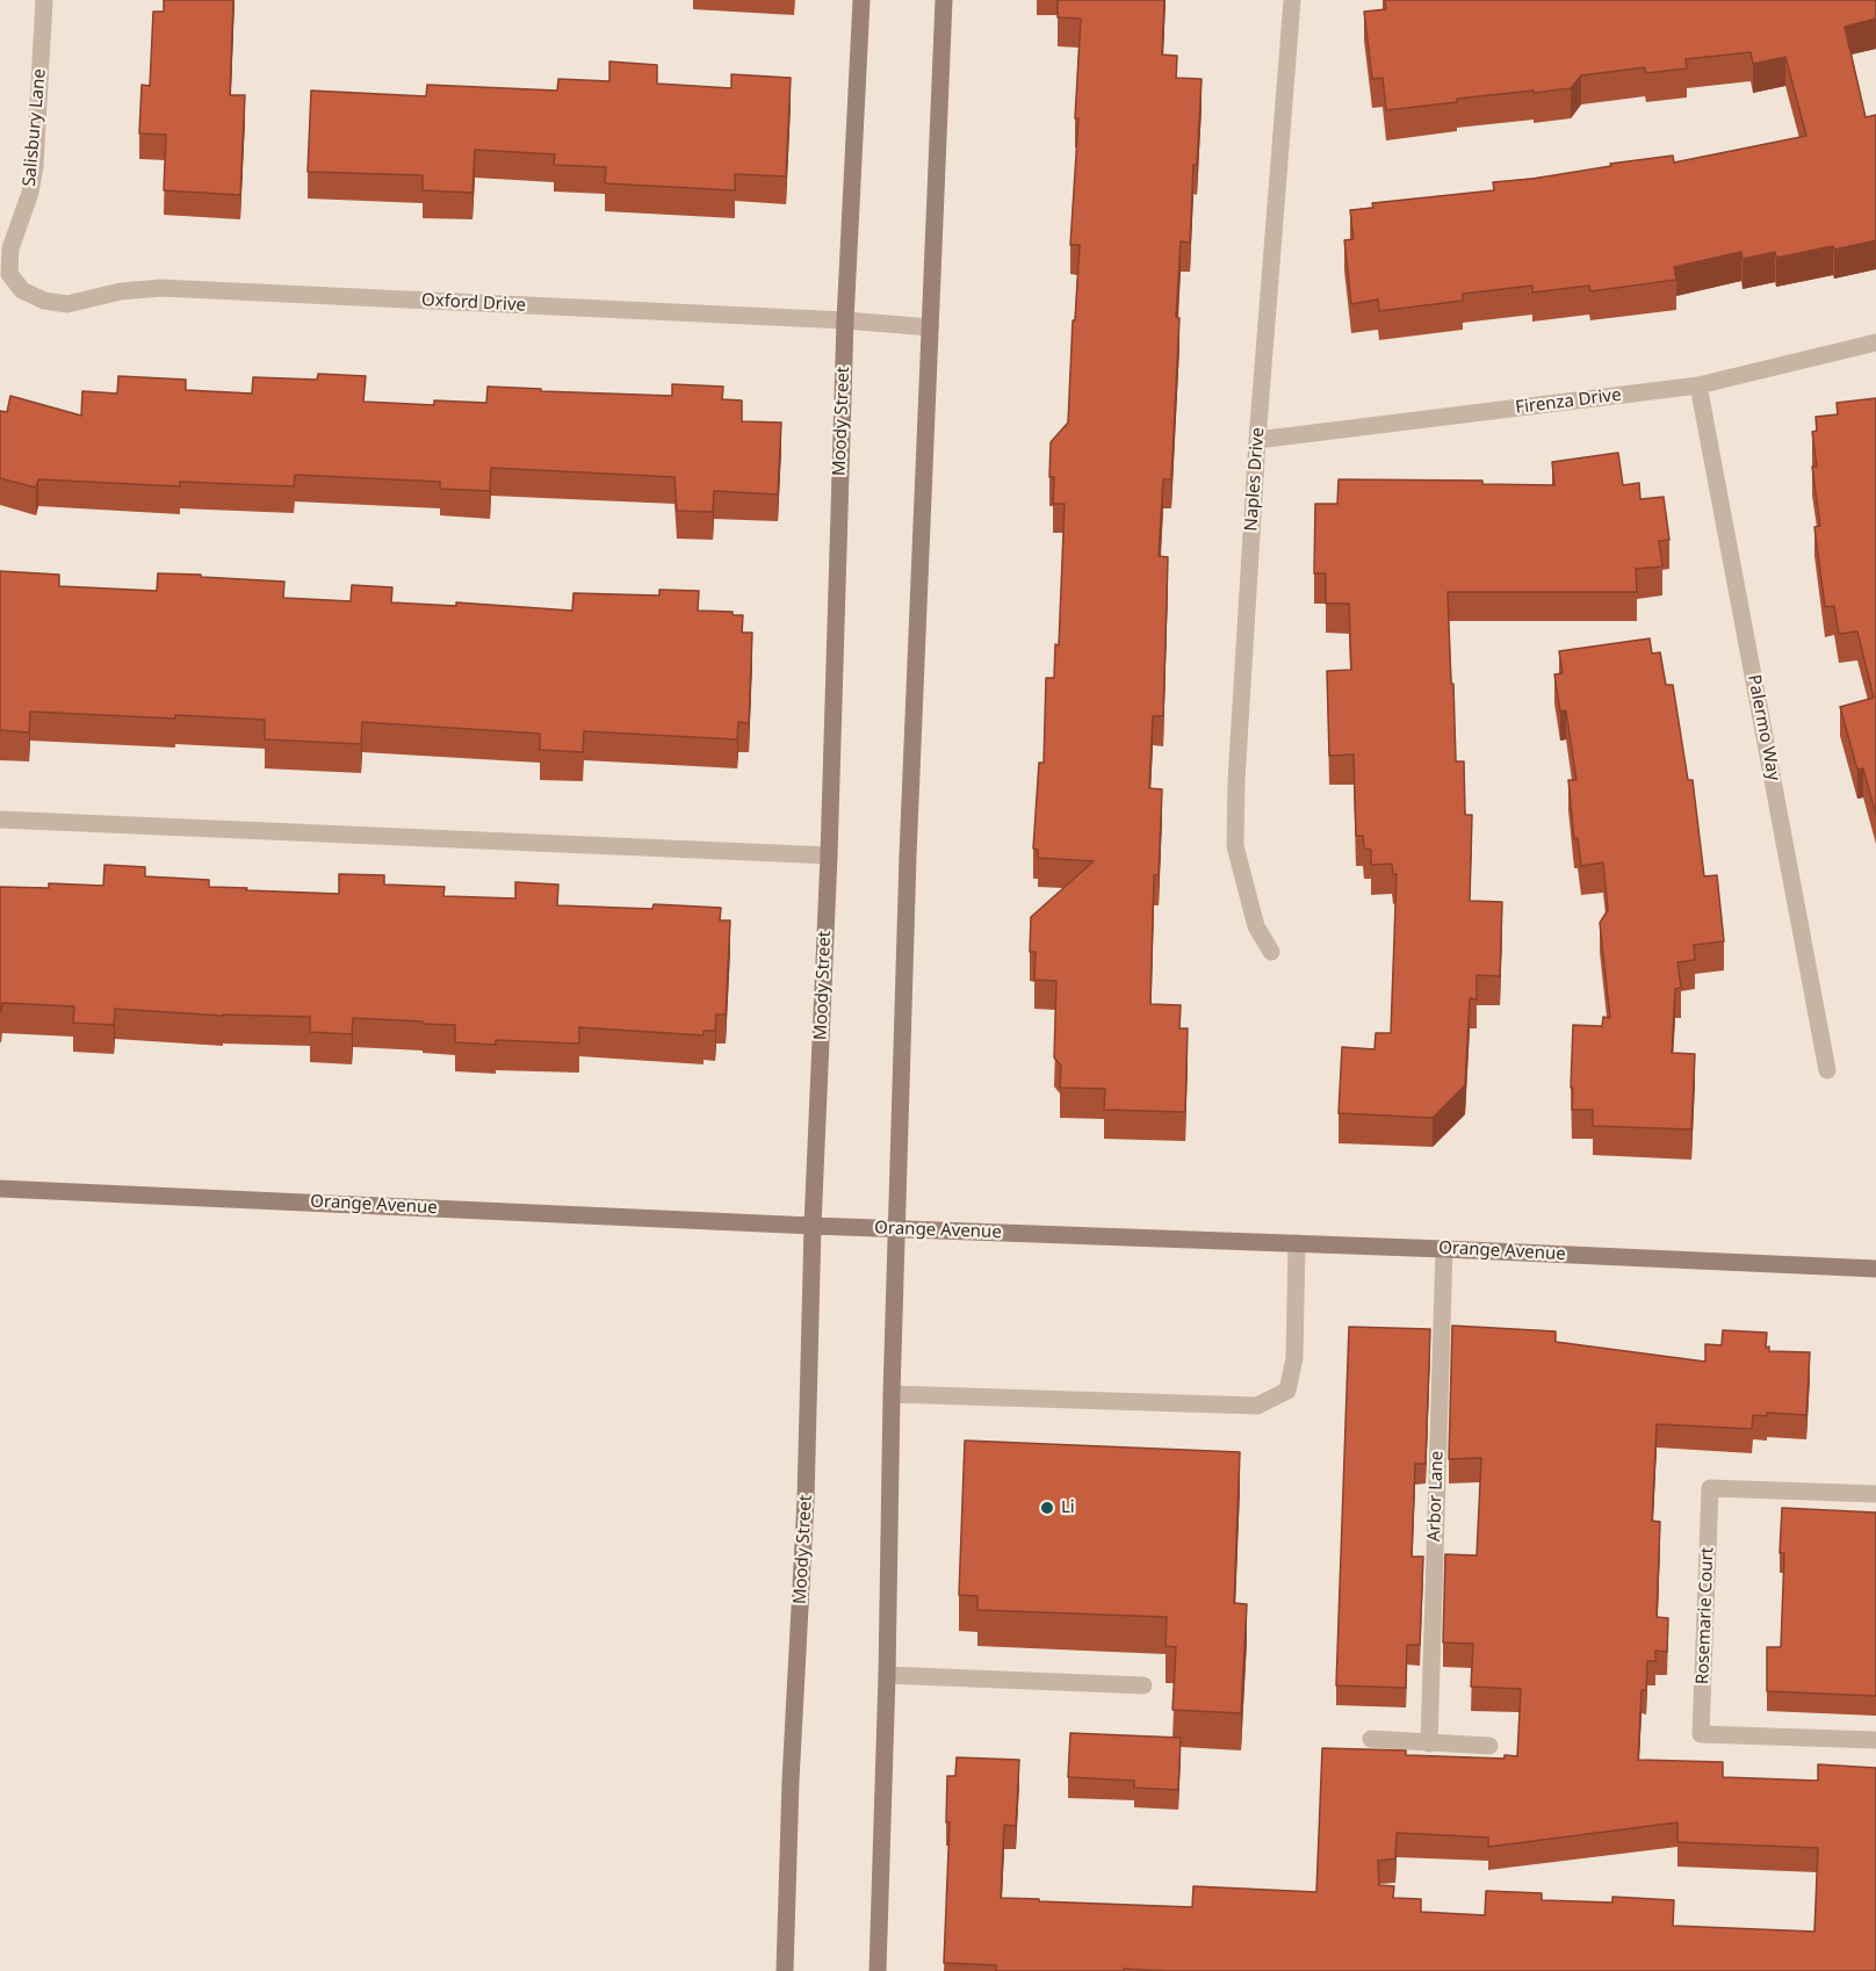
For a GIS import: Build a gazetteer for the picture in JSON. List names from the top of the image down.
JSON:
{
  "streets": {
    "main road": ["Moody Street", "Orange Avenue"],
    "street": [
      "Salisbury Lane",
      "Oxford Drive",
      "Firenza Drive",
      "Naples Drive",
      "Palermo Way",
      "Arbor Lane",
      "Rosemarie Court"
    ]
  },
  "crossings": [
    ["Salisbury Lane", "Oxford Drive"],
    ["Oxford Drive", "Moody Street"],
    ["Firenza Drive", "Naples Drive"],
    ["Firenza Drive", "Palermo Way"],
    ["Moody Street", "Orange Avenue"],
    ["Orange Avenue", "Arbor Lane"]
  ],
  "places": ["Li"]
}
